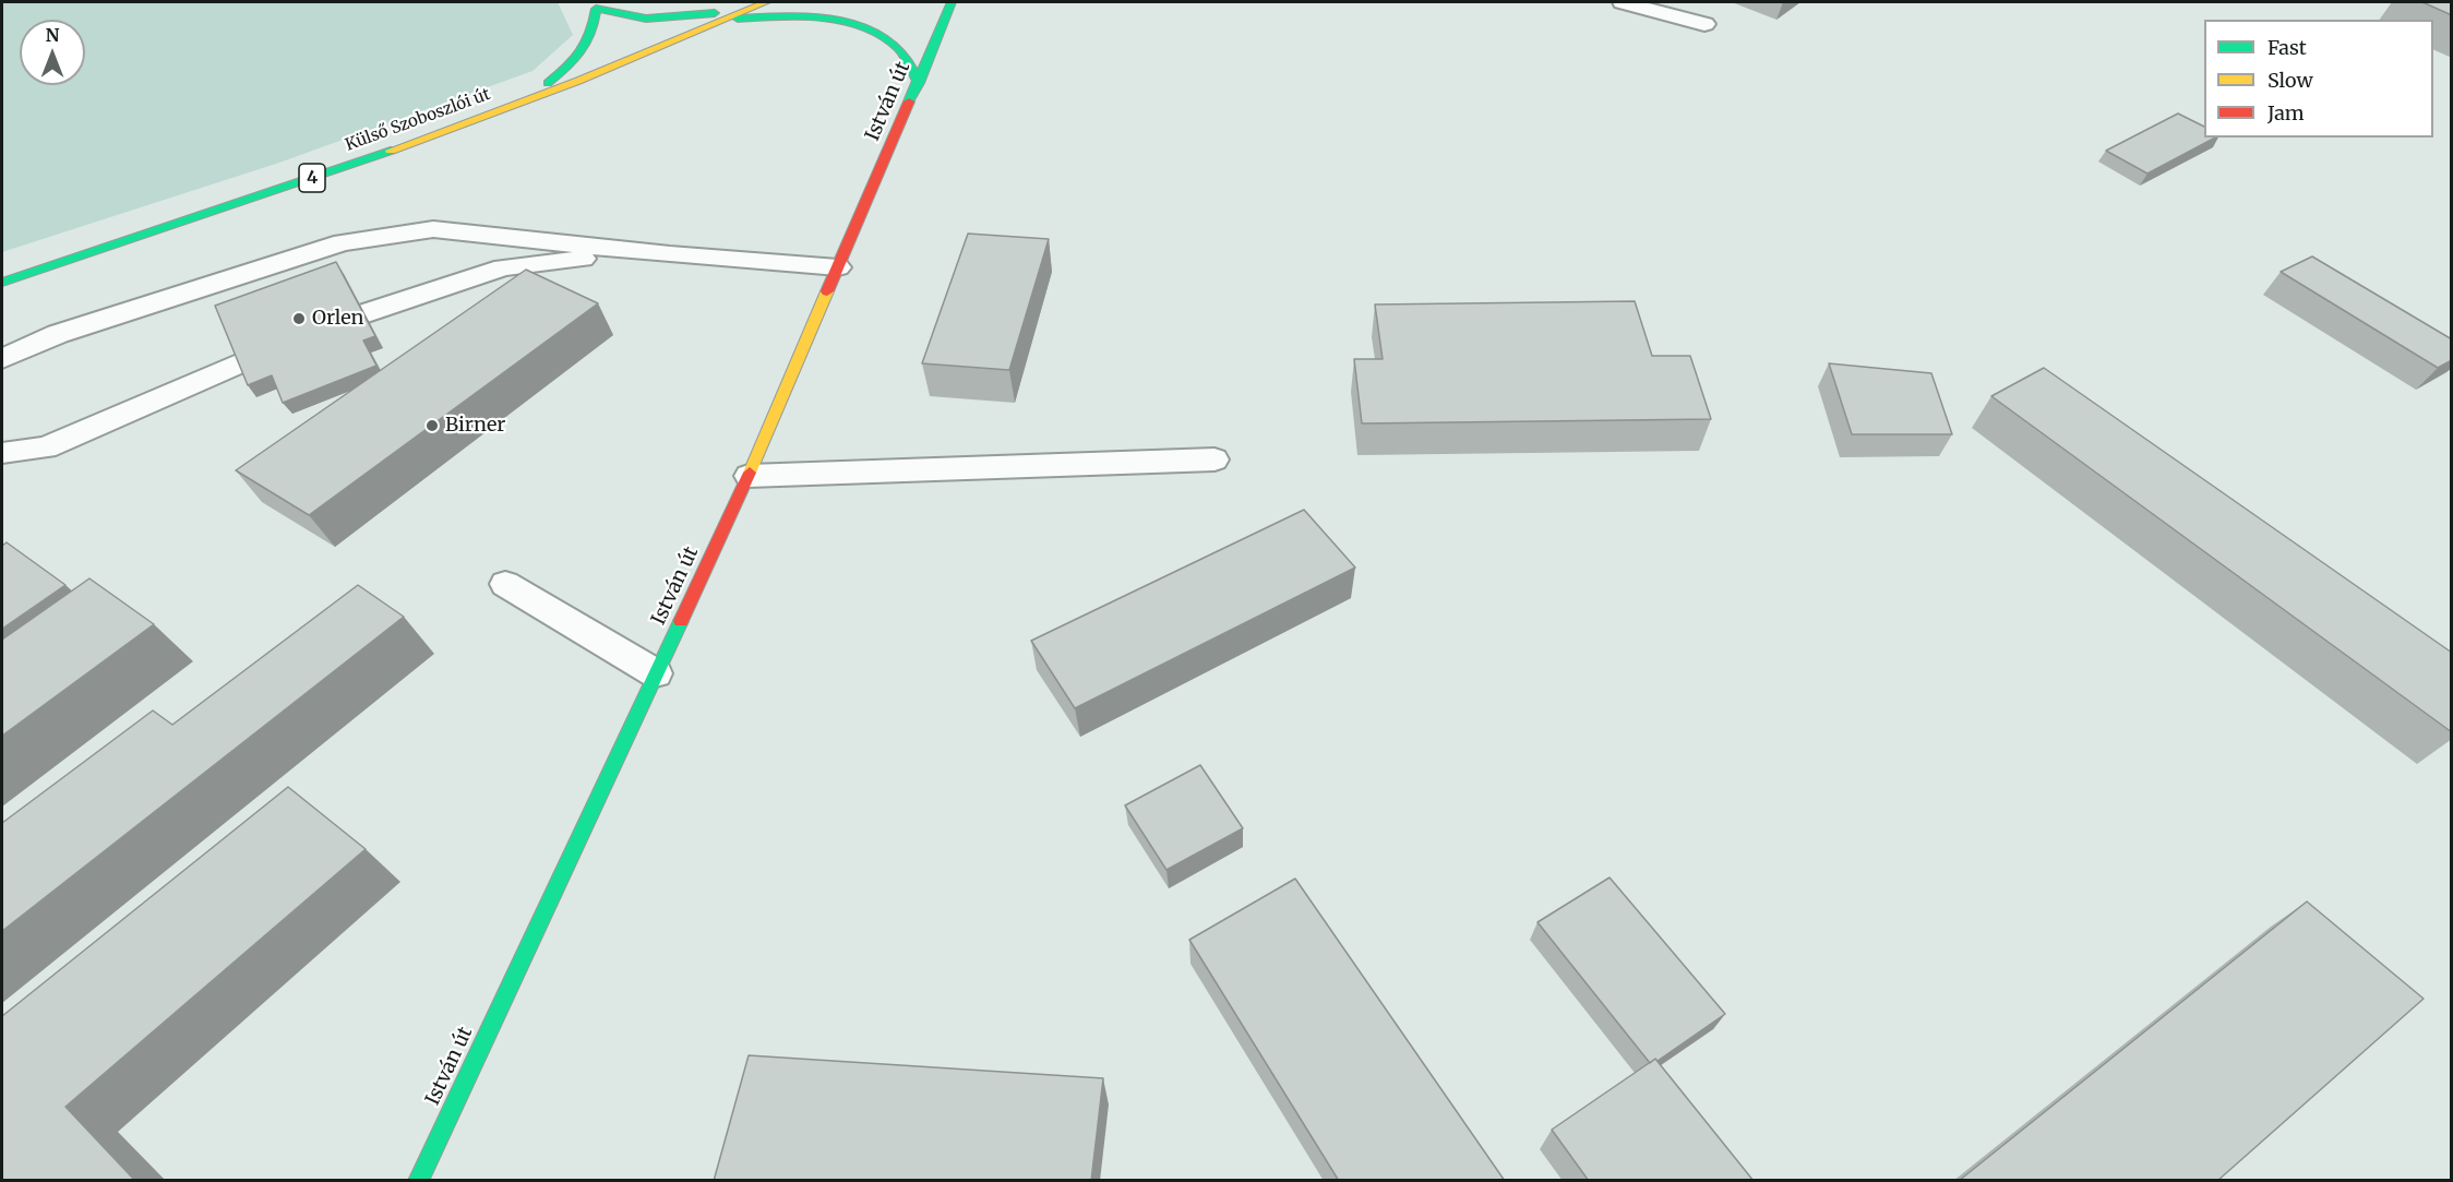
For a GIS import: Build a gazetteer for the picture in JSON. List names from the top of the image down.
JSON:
{
  "streets": {
    "main road": ["István út", "Külső Szoboszlói út", "4"]
  },
  "places": ["Orlen", "Birner"],
  "legend": ["Fast", "Slow", "Jam"],
  "north": "top"
}
